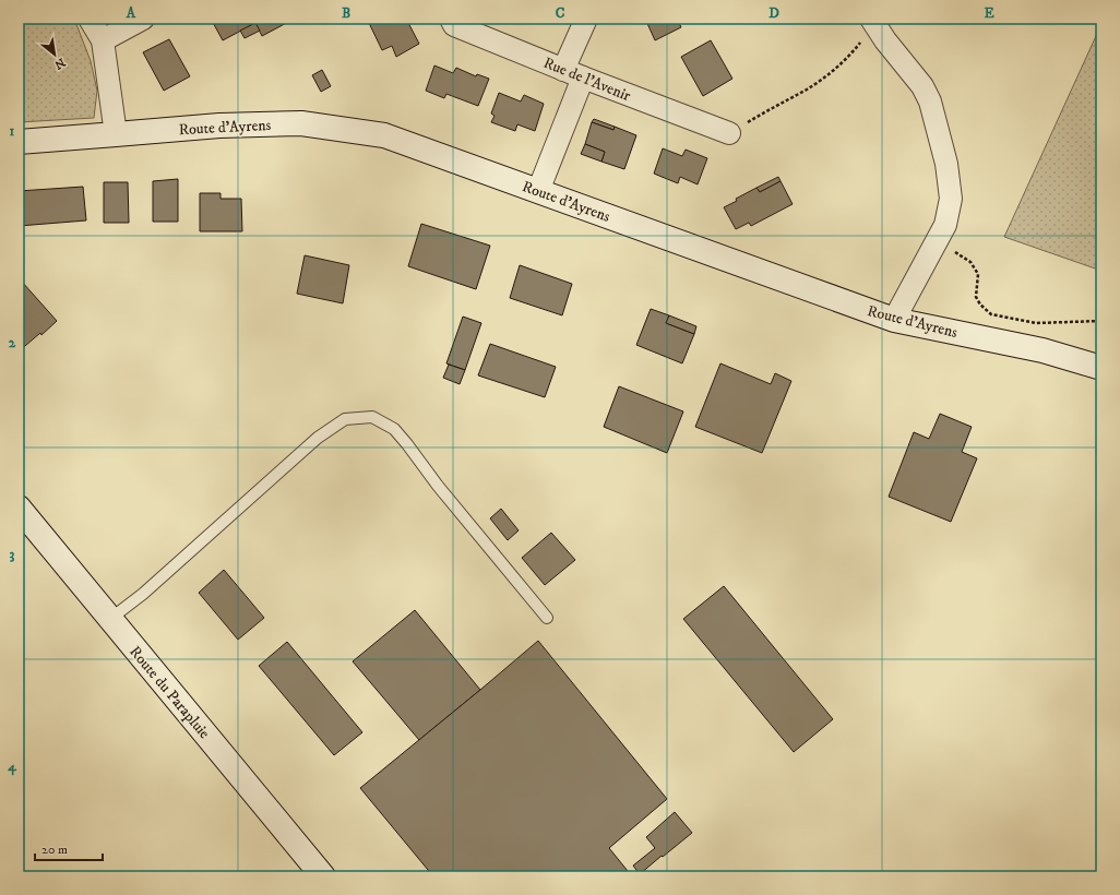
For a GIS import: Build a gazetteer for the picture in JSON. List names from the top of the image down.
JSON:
{
  "streets": {
    "street": ["Rue de l'Avenir", "Route d'Ayrens", "Route du Parapluie"]
  },
  "scale_bar": "20 m",
  "north": "bottom right",
  "grid": {
    "columns": [
      "A",
      "B",
      "C",
      "D",
      "E"
    ],
    "rows": [
      "1",
      "2",
      "3",
      "4"
    ]
  }
}
